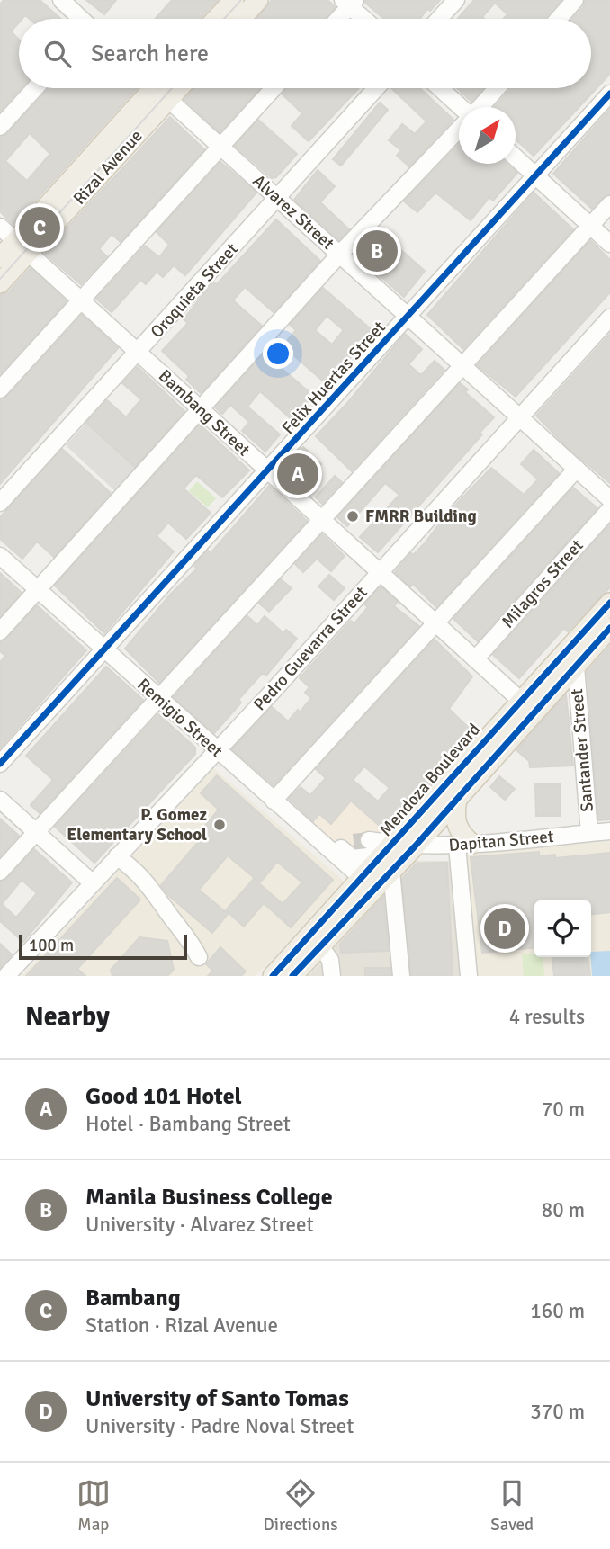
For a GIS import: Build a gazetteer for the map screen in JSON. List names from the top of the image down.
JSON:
{
  "streets": {
    "main road": ["Rizal Avenue", "Mendoza Boulevard"],
    "street": [
      "Alvarez Street",
      "Oroquieta Street",
      "Felix Huertas Street",
      "Bambang Street",
      "Milagros Street",
      "Pedro Guevarra Street",
      "Remigio Street",
      "Santander Street",
      "Dapitan Street"
    ]
  },
  "crossings": [
    ["Rizal Avenue", "Alvarez Street"],
    ["Rizal Avenue", "Bambang Street"],
    ["Alvarez Street", "Oroquieta Street"],
    ["Alvarez Street", "Felix Huertas Street"],
    ["Alvarez Street", "Pedro Guevarra Street"],
    ["Oroquieta Street", "Bambang Street"],
    ["Felix Huertas Street", "Bambang Street"],
    ["Felix Huertas Street", "Remigio Street"],
    ["Bambang Street", "Milagros Street"],
    ["Bambang Street", "Pedro Guevarra Street"],
    ["Bambang Street", "Mendoza Boulevard"],
    ["Pedro Guevarra Street", "Remigio Street"],
    ["Remigio Street", "Mendoza Boulevard"],
    ["Santander Street", "Mendoza Boulevard"],
    ["Santander Street", "Dapitan Street"],
    ["Mendoza Boulevard", "Dapitan Street"]
  ],
  "places": ["FMRR Building", "P. Gomez Elementary School"],
  "scale_bar": "100 m",
  "north": "top right",
  "page": {
    "search": "Search here",
    "pins": [
      "C",
      "B",
      "A",
      "D"
    ],
    "scale": "100 m",
    "heading": ["Nearby", "4 results"],
    "list": [
      {
        "mark": "A",
        "name": "Good 101 Hotel",
        "note": "Hotel · Bambang Street",
        "value": "70 m"
      },
      {
        "mark": "B",
        "name": "Manila Business College",
        "note": "University · Alvarez Street",
        "value": "80 m"
      },
      {
        "mark": "C",
        "name": "Bambang",
        "note": "Station · Rizal Avenue",
        "value": "160 m"
      },
      {
        "mark": "D",
        "name": "University of Santo Tomas",
        "note": "University · Padre Noval Street",
        "value": "370 m"
      }
    ],
    "nav": ["Map", "Directions", "Saved"]
  }
}
